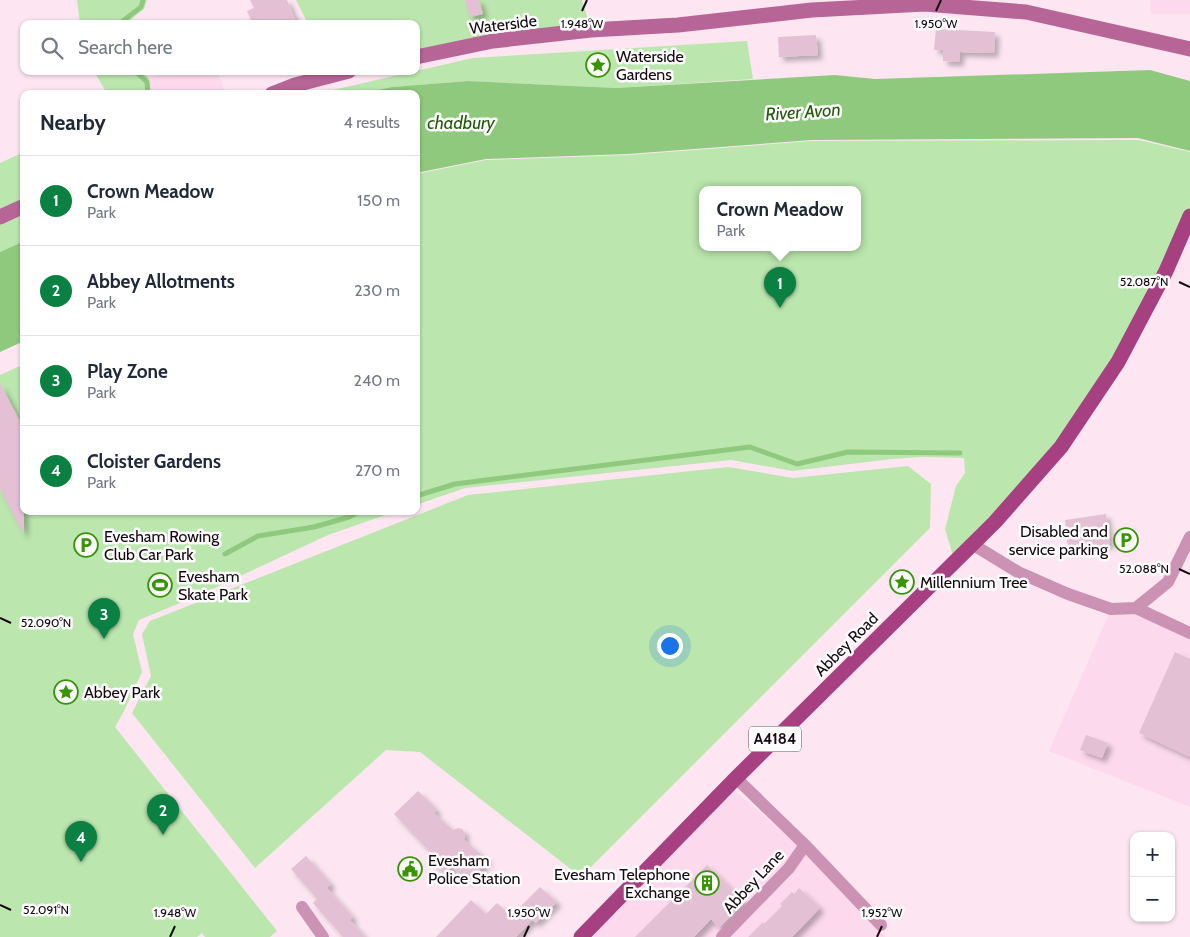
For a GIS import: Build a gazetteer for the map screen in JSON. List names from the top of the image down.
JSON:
{
  "streets": {
    "main road": ["Waterside", "Abbey Road", "A4184"],
    "street": ["Abbey Lane"]
  },
  "crossings": [
    ["Abbey Road", "Abbey Lane"]
  ],
  "water": ["River Avon", "chadbury"],
  "places": {
    "place": ["Waterside Gardens", "Millennium Tree", "Abbey Park"],
    "parking": ["Disabled and service parking", "Evesham Rowing Club Car Park"],
    "sports": ["Evesham Skate Park"],
    "public building": ["Evesham Police Station"],
    "building": ["Evesham Telephone Exchange"]
  },
  "page": {
    "search": "Search here",
    "heading": ["Nearby", "4 results"],
    "list": [
      {
        "mark": "1",
        "name": "Crown Meadow",
        "note": "Park",
        "value": "150 m"
      },
      {
        "mark": "2",
        "name": "Abbey Allotments",
        "note": "Park",
        "value": "230 m"
      },
      {
        "mark": "3",
        "name": "Play Zone",
        "note": "Park",
        "value": "240 m"
      },
      {
        "mark": "4",
        "name": "Cloister Gardens",
        "note": "Park",
        "value": "270 m"
      }
    ],
    "popup": ["Crown Meadow", "Park"],
    "pins": [
      "1",
      "3",
      "2",
      "4"
    ],
    "map_buttons": ["+", "−"]
  },
  "coordinates": [
    "1.948°W",
    "1.950°W",
    "52.087°N",
    "52.088°N",
    "52.090°N",
    "52.091°N",
    "1.952°W"
  ]
}
